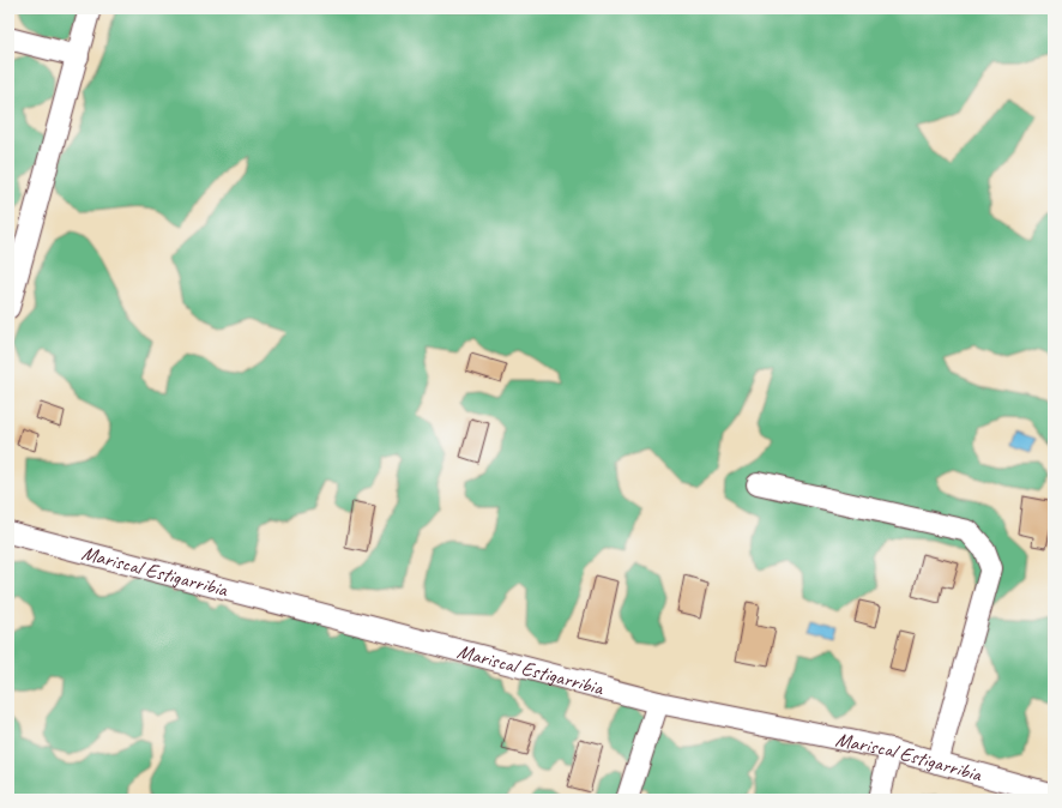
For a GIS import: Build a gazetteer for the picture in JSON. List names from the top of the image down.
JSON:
{
  "streets": {
    "street": ["Mariscal Estigarribia"]
  }
}
